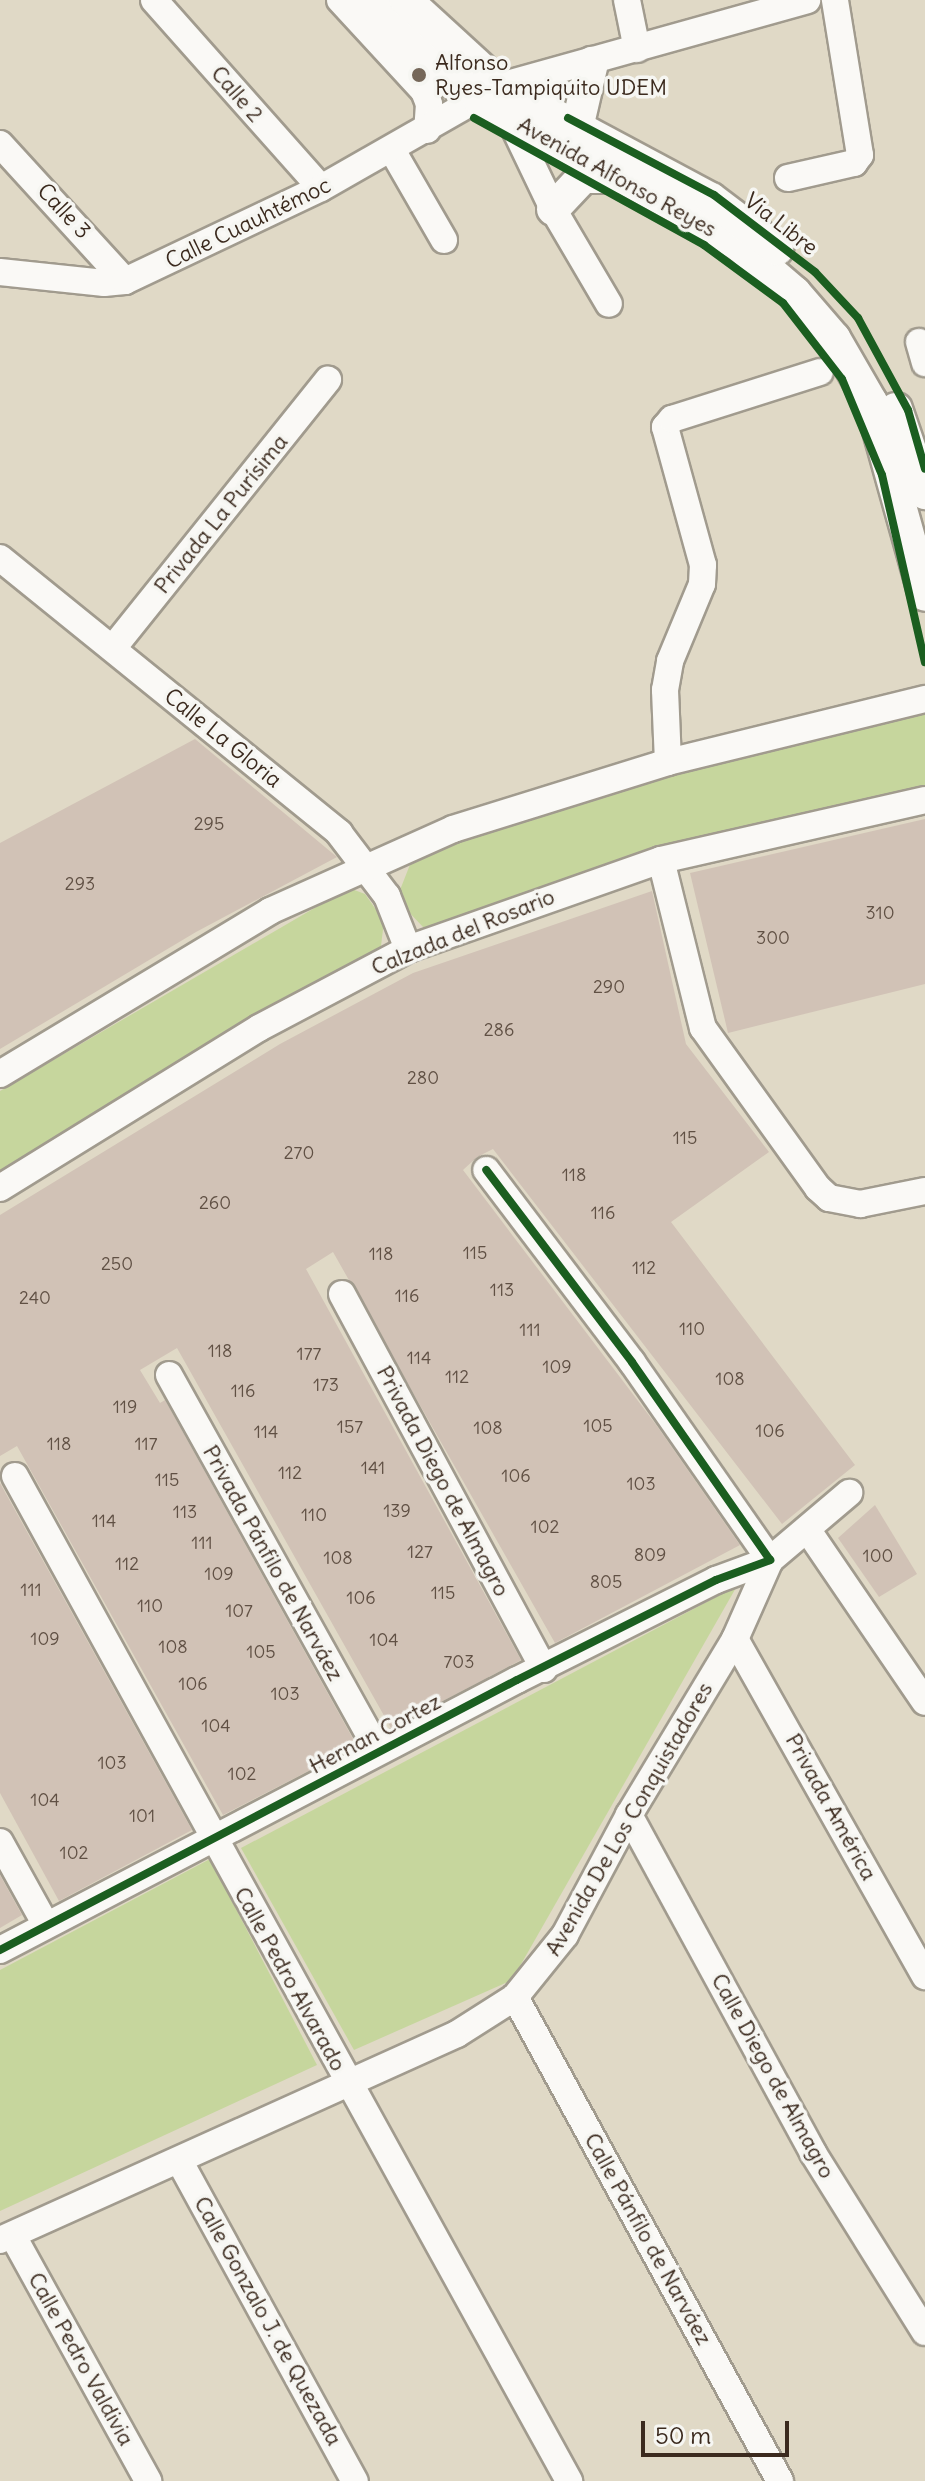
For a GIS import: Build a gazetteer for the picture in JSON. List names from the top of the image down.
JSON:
{
  "streets": {
    "main road": ["Avenida Alfonso Reyes"],
    "street": [
      "Calle 2",
      "Calle 3",
      "Calle Cuauhtémoc",
      "Privada La Purísima",
      "Calle La Gloria",
      "Calzada del Rosario",
      "Privada Diego de Almagro",
      "Privada Pánfilo de Narváez",
      "Hernan Cortez",
      "Privada América",
      "Avenida De Los Conquistadores",
      "Calle Pedro Alvarado",
      "Calle Diego de Almagro",
      "Calle Pánfilo de Narváez",
      "Calle Gonzalo J. de Quezada",
      "Calle Pedro Valdivia"
    ],
    "cycle path": ["Via Libre"]
  },
  "crossings": [
    ["Calle 2", "Calle Cuauhtémoc"],
    ["Avenida Alfonso Reyes", "Calle Cuauhtémoc"],
    ["Calle 3", "Calle Cuauhtémoc"],
    ["Privada La Purísima", "Calle La Gloria"],
    ["Calle La Gloria", "Calzada del Rosario"],
    ["Privada Diego de Almagro", "Hernan Cortez"],
    ["Privada Pánfilo de Narváez", "Hernan Cortez"],
    ["Hernan Cortez", "Avenida De Los Conquistadores"],
    ["Hernan Cortez", "Calle Pedro Alvarado"],
    ["Privada América", "Avenida De Los Conquistadores"],
    ["Avenida De Los Conquistadores", "Calle Pedro Alvarado"],
    ["Avenida De Los Conquistadores", "Calle Diego de Almagro"],
    ["Avenida De Los Conquistadores", "Calle Pánfilo de Narváez"],
    ["Avenida De Los Conquistadores", "Calle Gonzalo J. de Quezada"],
    ["Avenida De Los Conquistadores", "Calle Pedro Valdivia"]
  ],
  "places": ["Alfonso Ryes-Tampiquito UDEM"],
  "house_numbers": [
    "295",
    "293",
    "310",
    "300",
    "290",
    "286",
    "280",
    "115",
    "270",
    "118",
    "260",
    "116",
    "115",
    "118",
    "250",
    "112",
    "113",
    "116",
    "240",
    "110",
    "111",
    "118",
    "177",
    "114",
    "109",
    "112",
    "108",
    "173",
    "116",
    "119",
    "105",
    "157",
    "108",
    "106",
    "114",
    "118",
    "117",
    "141",
    "112",
    "106",
    "115",
    "103",
    "139",
    "113",
    "110",
    "114",
    "102",
    "111",
    "127",
    "809",
    "100",
    "108",
    "112",
    "109",
    "805",
    "111",
    "115",
    "106",
    "110",
    "107",
    "109",
    "104",
    "108",
    "105",
    "703",
    "106",
    "103",
    "104",
    "103",
    "102",
    "104",
    "101",
    "102"
  ],
  "scale_bar": "50 m"
}
